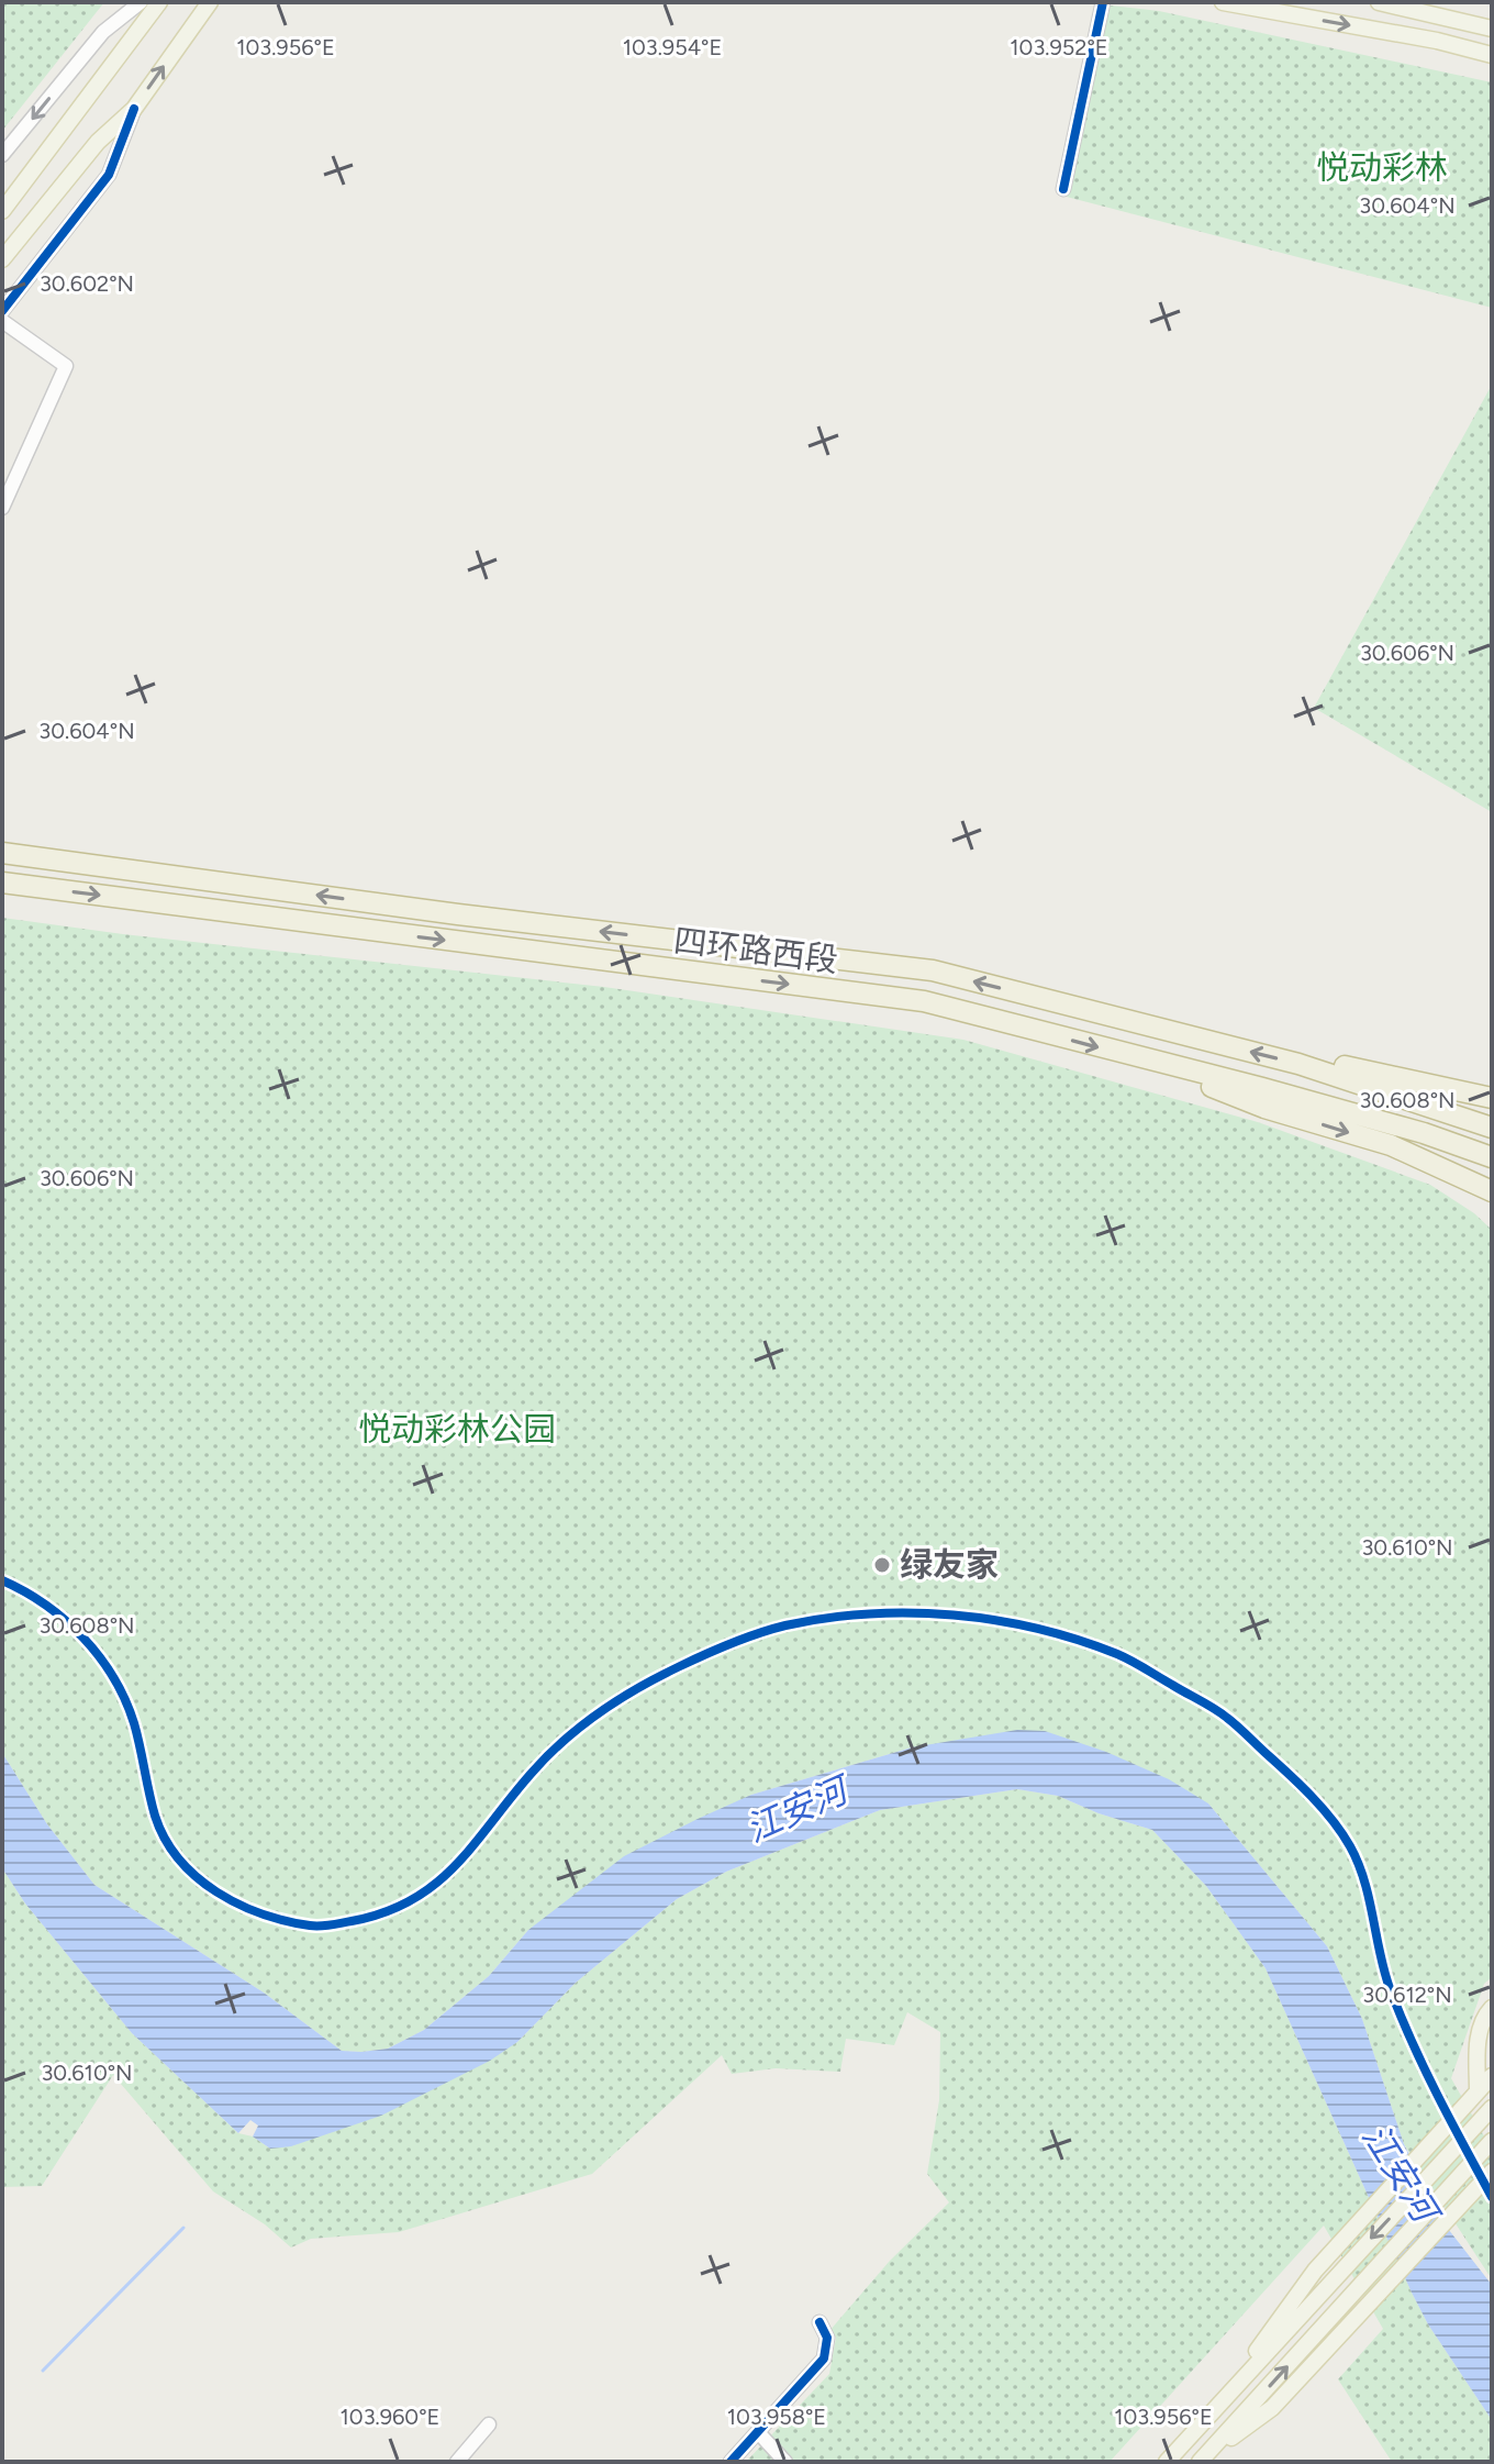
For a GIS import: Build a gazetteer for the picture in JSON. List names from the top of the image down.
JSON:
{
  "streets": {
    "highway": ["四环路西段"]
  },
  "water": ["江安河"],
  "parks": ["悦动彩林", "悦动彩林公园"],
  "places": ["绿友家"],
  "coordinates": [
    "103.956°E",
    "103.954°E",
    "103.952°E",
    "30.604°N",
    "30.602°N",
    "30.606°N",
    "30.608°N",
    "30.610°N",
    "30.612°N",
    "103.960°E",
    "103.958°E"
  ]
}
